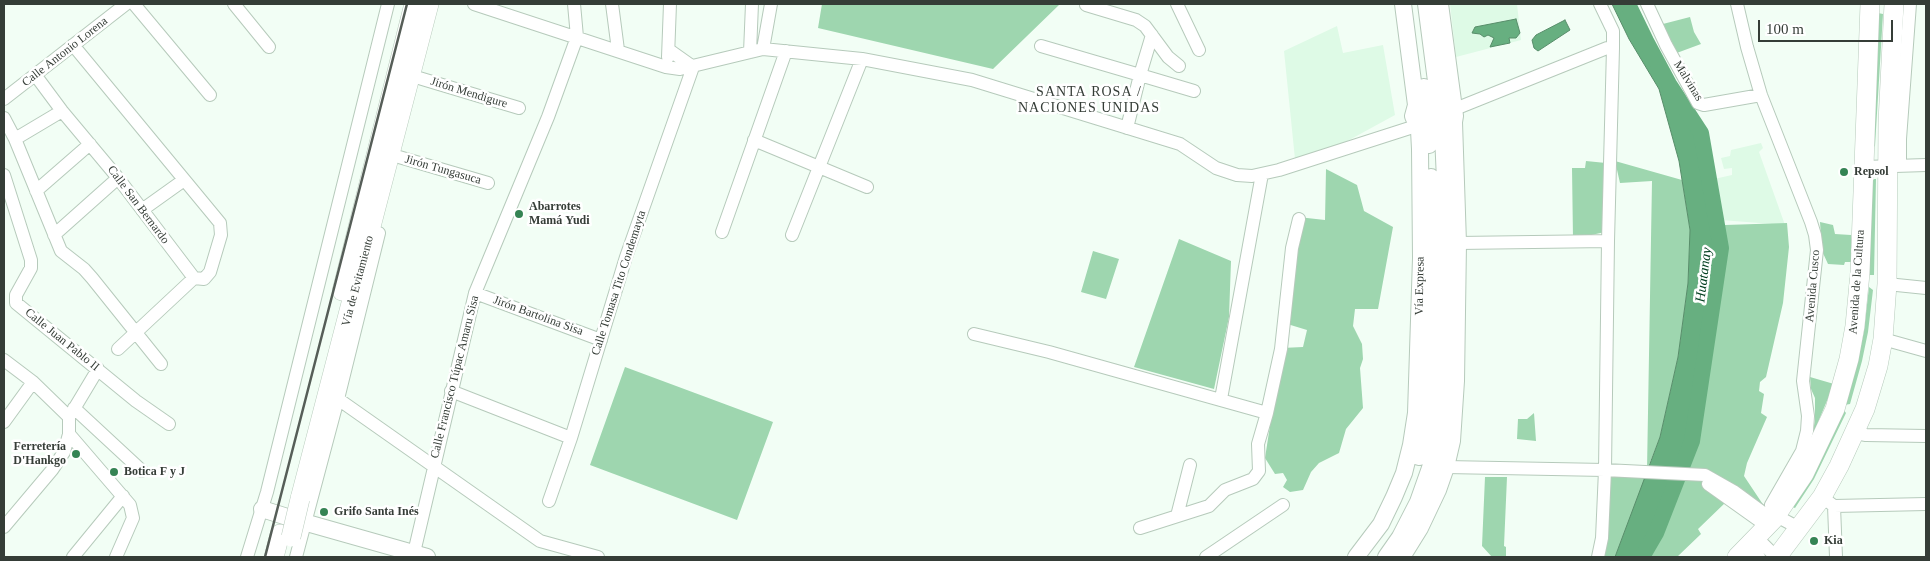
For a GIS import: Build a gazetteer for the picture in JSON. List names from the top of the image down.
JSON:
{
  "streets": {
    "highway": ["Vía de Evitamiento", "Avenida de la Cultura"],
    "main road": ["Vía Expresa"],
    "street": [
      "Calle Antonio Lorena",
      "Malvinas",
      "Jirón Mendigure",
      "Jirón Tungasuca",
      "Calle San Bernardo",
      "Calle Tomasa Tito Condemayta",
      "Avenida Cusco",
      "Jirón Bartolina Sisa",
      "Calle Juan Pablo II",
      "Calle Francisco Túpac Amaru Sisa"
    ]
  },
  "crossings": [
    ["Calle Antonio Lorena", "Calle San Bernardo"],
    ["Malvinas", "Avenida Cusco"],
    ["Avenida de la Cultura", "Avenida Cusco"],
    ["Calle Tomasa Tito Condemayta", "Jirón Bartolina Sisa"],
    ["Jirón Bartolina Sisa", "Calle Francisco Túpac Amaru Sisa"]
  ],
  "districts": ["SANTA ROSA / NACIONES UNIDAS"],
  "water": ["Huatanay"],
  "places": [
    "Repsol",
    "Abarrotes Mamá Yudi",
    "Ferretería D'Hankgo",
    "Botica F y J",
    "Grifo Santa Inés",
    "Kia"
  ],
  "scale_bar": "100 m"
}
